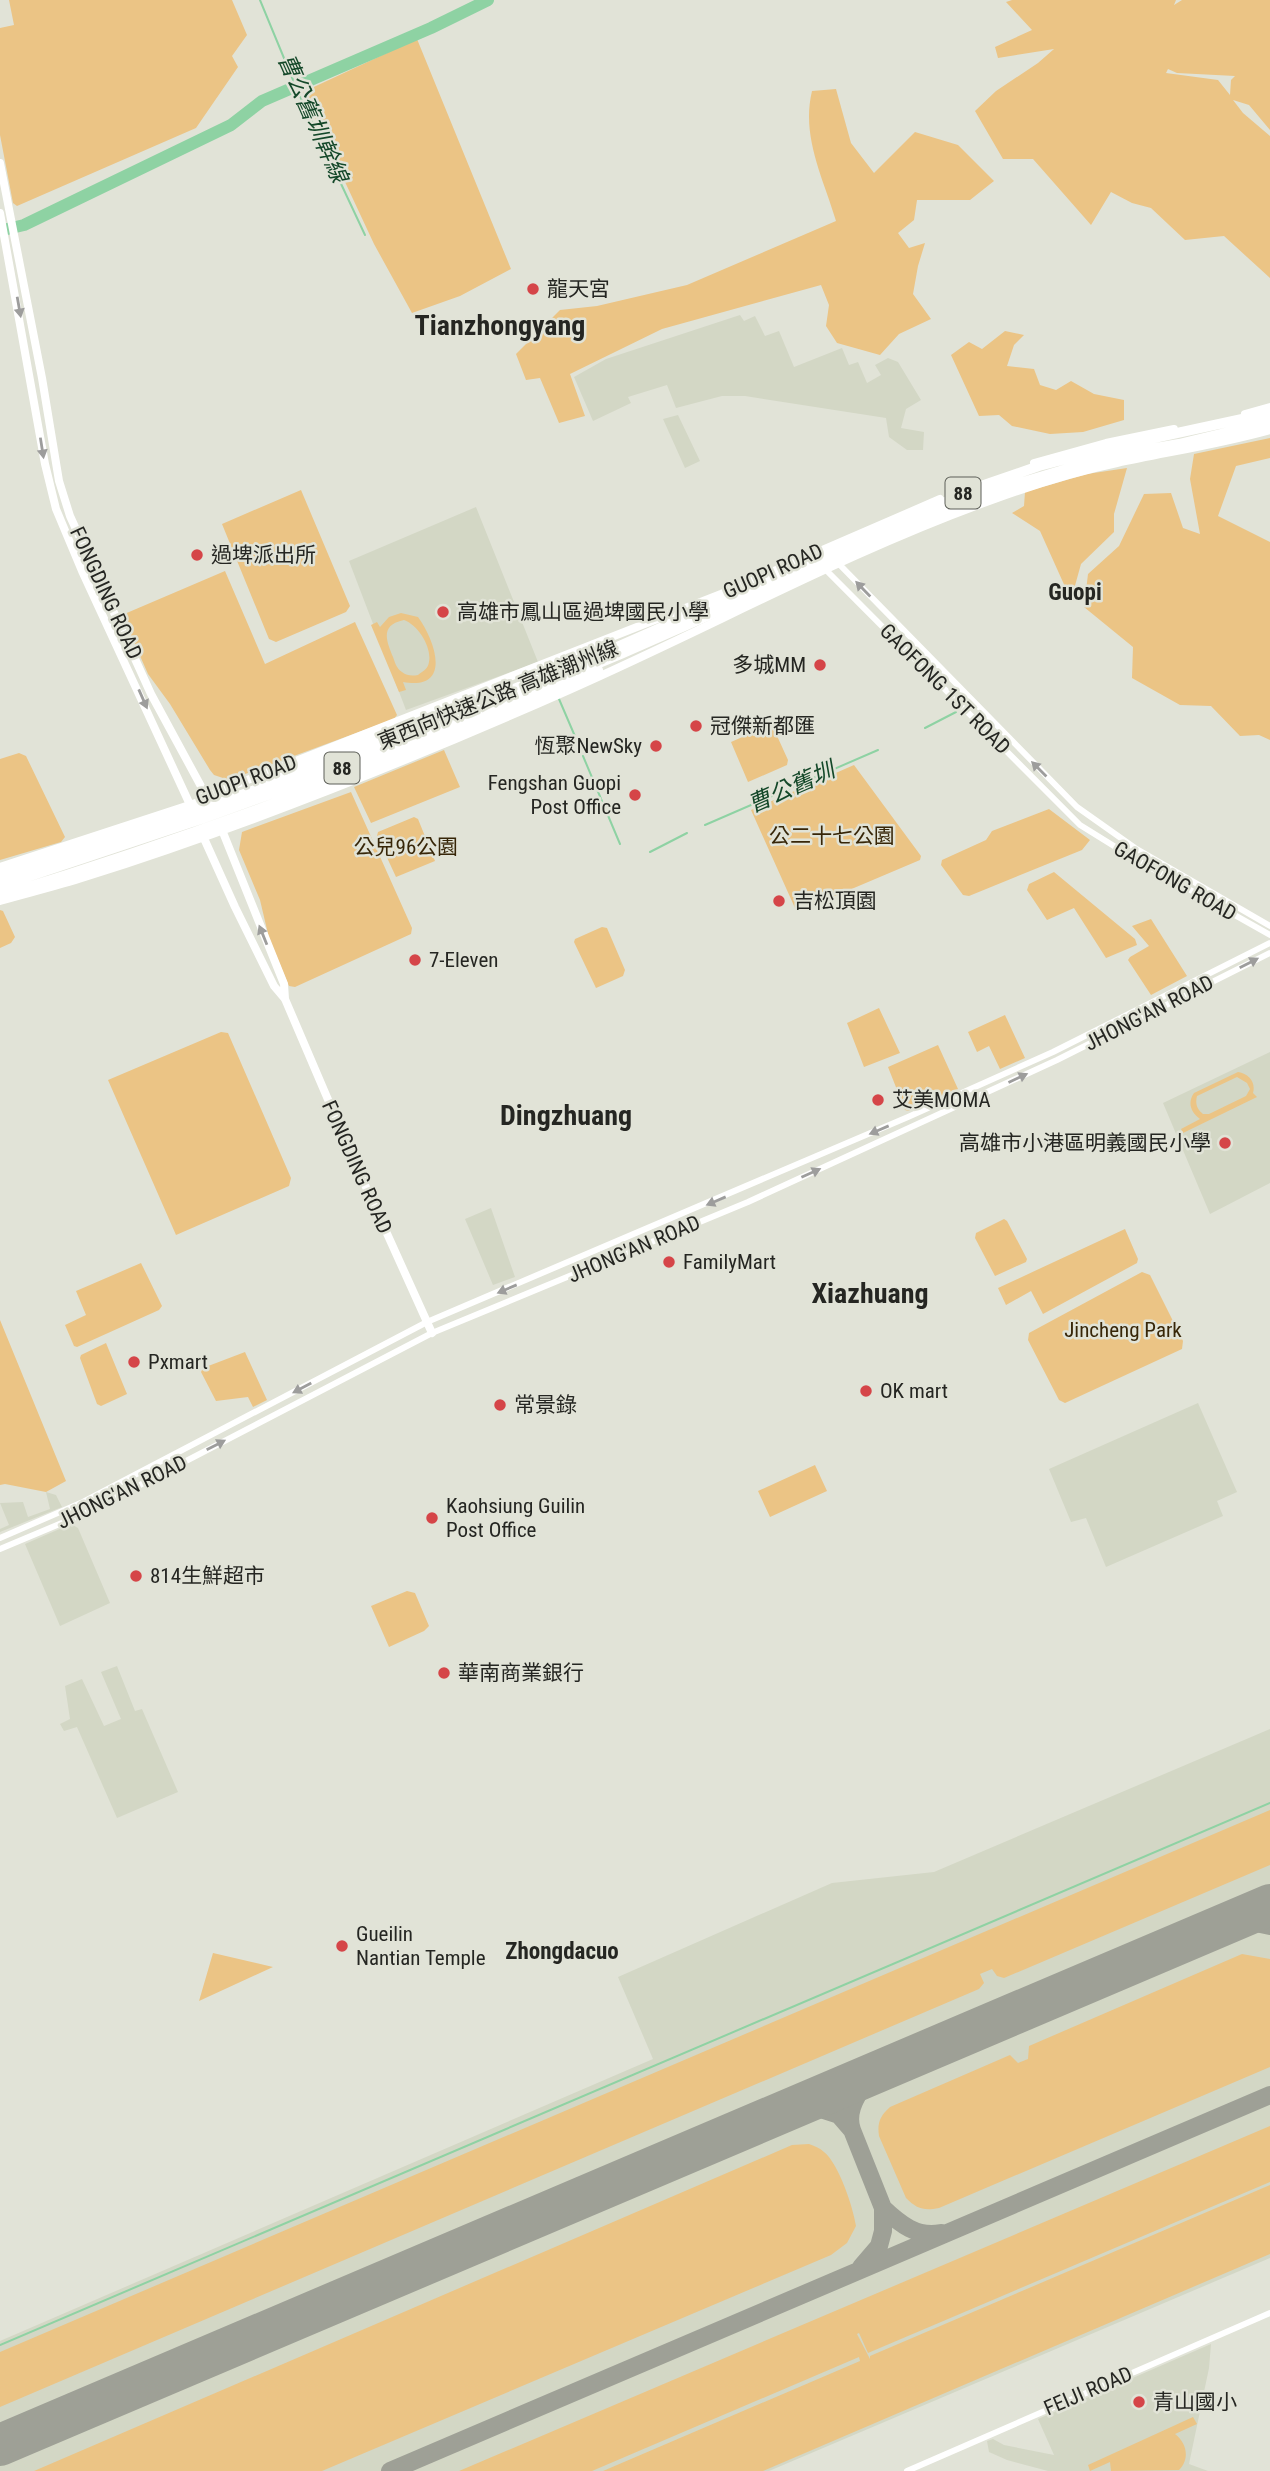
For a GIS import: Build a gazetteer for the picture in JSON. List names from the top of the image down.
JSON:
{
  "streets": {
    "highway": ["88", "東西向快速公路 高雄潮州線"],
    "main road": ["GUOPI ROAD", "FONGDING ROAD"],
    "street": [
      "GAOFONG 1ST ROAD",
      "GAOFONG ROAD",
      "JHONG'AN ROAD",
      "FEIJI ROAD"
    ]
  },
  "crossings": [
    ["GUOPI ROAD", "FONGDING ROAD"],
    ["GUOPI ROAD", "GAOFONG 1ST ROAD"],
    ["FONGDING ROAD", "JHONG'AN ROAD"],
    ["GAOFONG 1ST ROAD", "GAOFONG ROAD"]
  ],
  "districts": [
    "Tianzhongyang",
    "Guopi",
    "Dingzhuang",
    "Xiazhuang",
    "Zhongdacuo"
  ],
  "water": ["曹公舊圳幹線", "曹公舊圳"],
  "parks": ["公二十七公園", "公兒96公園", "Jincheng Park"],
  "places": [
    "龍天宮",
    "過埤派出所",
    "高雄市鳳山區過埤國民小學",
    "多城MM",
    "冠傑新都匯",
    "恆聚NewSky",
    "Fengshan Guopi Post Office",
    "吉松頂園",
    "7-Eleven",
    "艾美MOMA",
    "高雄市小港區明義國民小學",
    "FamilyMart",
    "Pxmart",
    "OK mart",
    "常景錄",
    "Kaohsiung Guilin Post Office",
    "814生鮮超市",
    "華南商業銀行",
    "Gueilin Nantian Temple",
    "青山國小"
  ]
}
